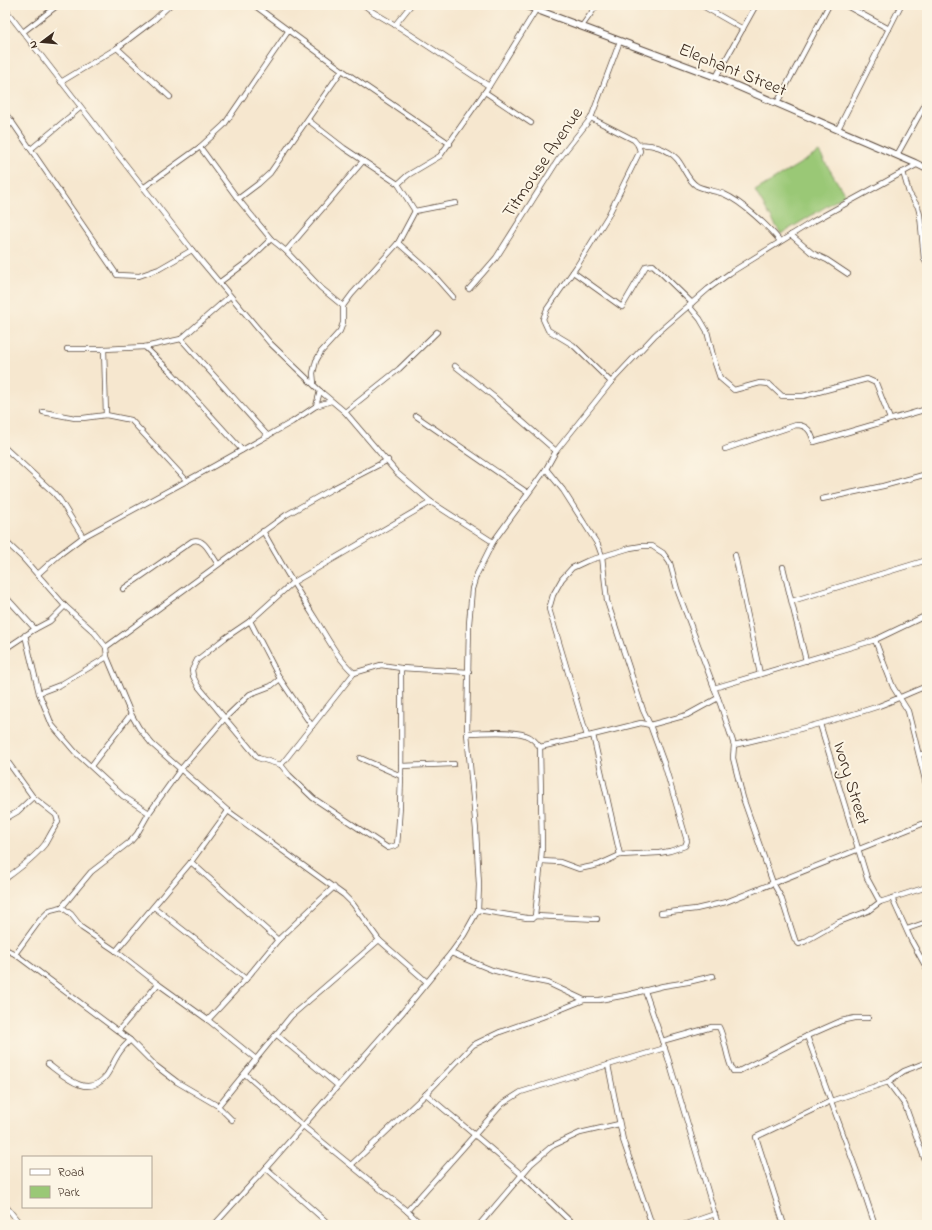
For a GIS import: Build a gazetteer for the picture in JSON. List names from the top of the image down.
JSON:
{
  "streets": {
    "main road": ["Elephant Street"],
    "street": ["Titmouse Avenue", "Ivory Street"]
  },
  "crossings": [
    ["Elephant Street", "Titmouse Avenue"]
  ],
  "legend": ["Road", "Park"],
  "north": "left"
}
